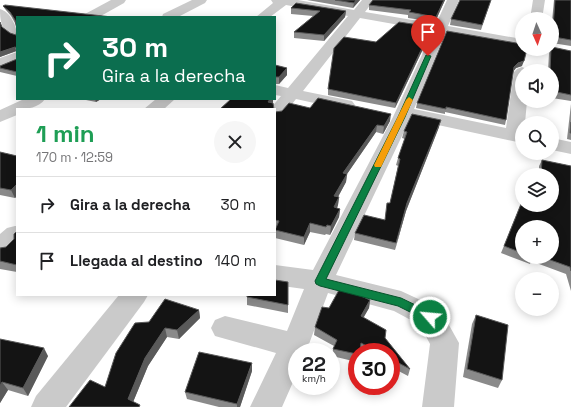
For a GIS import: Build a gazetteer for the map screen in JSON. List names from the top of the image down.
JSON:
{
  "north": "bottom",
  "page": {
    "map_buttons": ["+", "−"],
    "turn": ["30 m", "Gira a la derecha"],
    "heading": ["1 min", "170 m · 12:59"],
    "list": [
      {
        "name": "Gira a la derecha",
        "value": "30 m"
      },
      {
        "name": "Llegada al destino",
        "value": "140 m"
      }
    ],
    "speed": "22 km/h",
    "limit": "30"
  }
}
